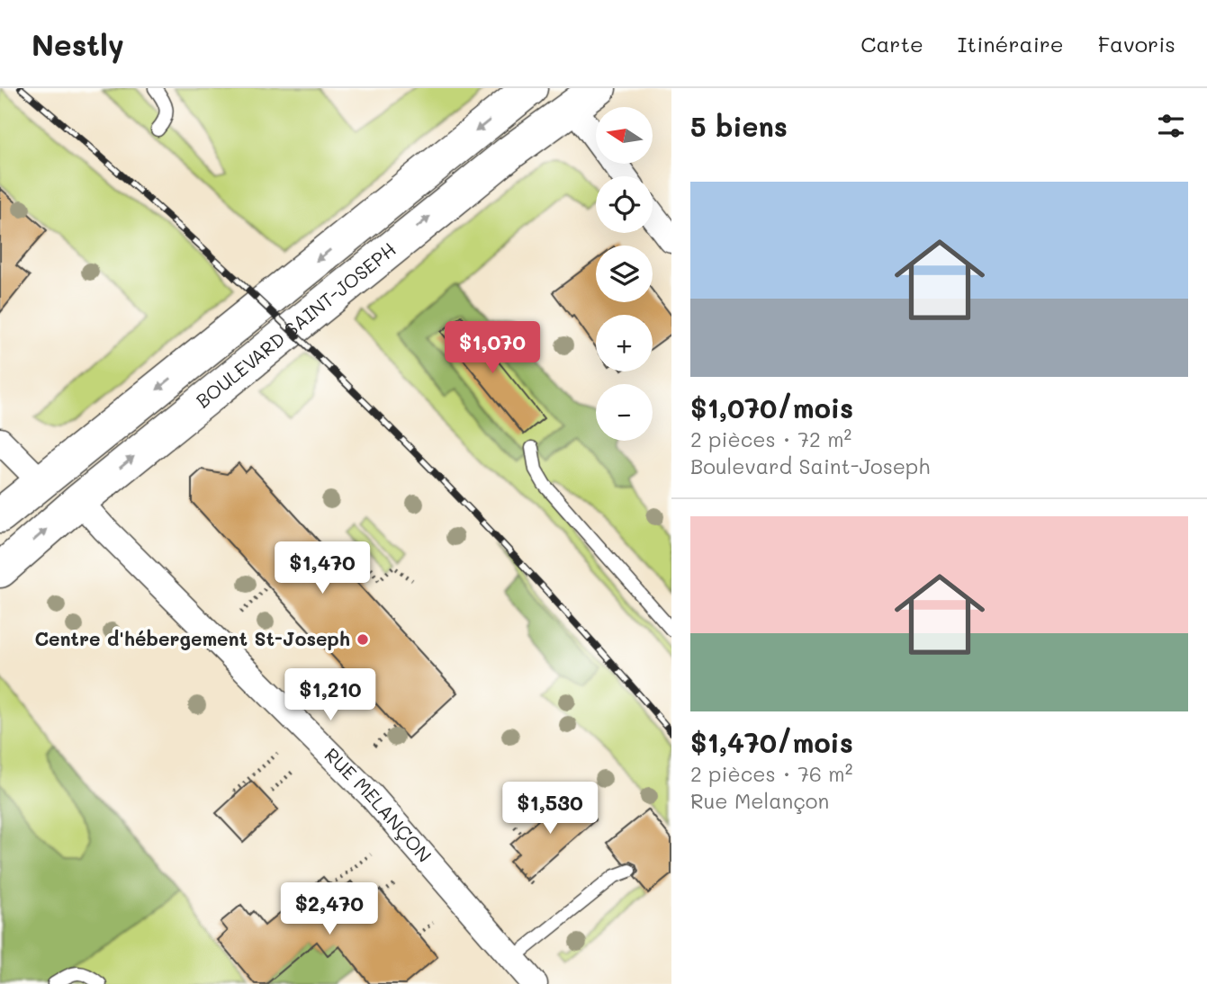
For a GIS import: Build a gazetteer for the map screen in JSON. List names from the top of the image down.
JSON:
{
  "streets": {
    "main road": ["BOULEVARD SAINT-JOSEPH"],
    "street": ["RUE MELANÇON"]
  },
  "crossings": [
    ["BOULEVARD SAINT-JOSEPH", "RUE MELANÇON"]
  ],
  "places": ["Centre d'hébergement St-Joseph"],
  "north": "left",
  "page": {
    "header": "Nestly",
    "nav": ["Carte", "Itinéraire", "Favoris"],
    "heading": "5 biens",
    "map_buttons": ["+", "−"],
    "list": [
      {
        "name": "$1,070/mois",
        "note": "2 pièces · 72 m² · Boulevard Saint-Joseph"
      },
      {
        "name": "$1,470/mois",
        "note": "2 pièces · 76 m² · Rue Melançon"
      }
    ],
    "price": [
      "$1,070",
      "$1,470",
      "$1,210",
      "$1,530",
      "$2,470"
    ]
  }
}
